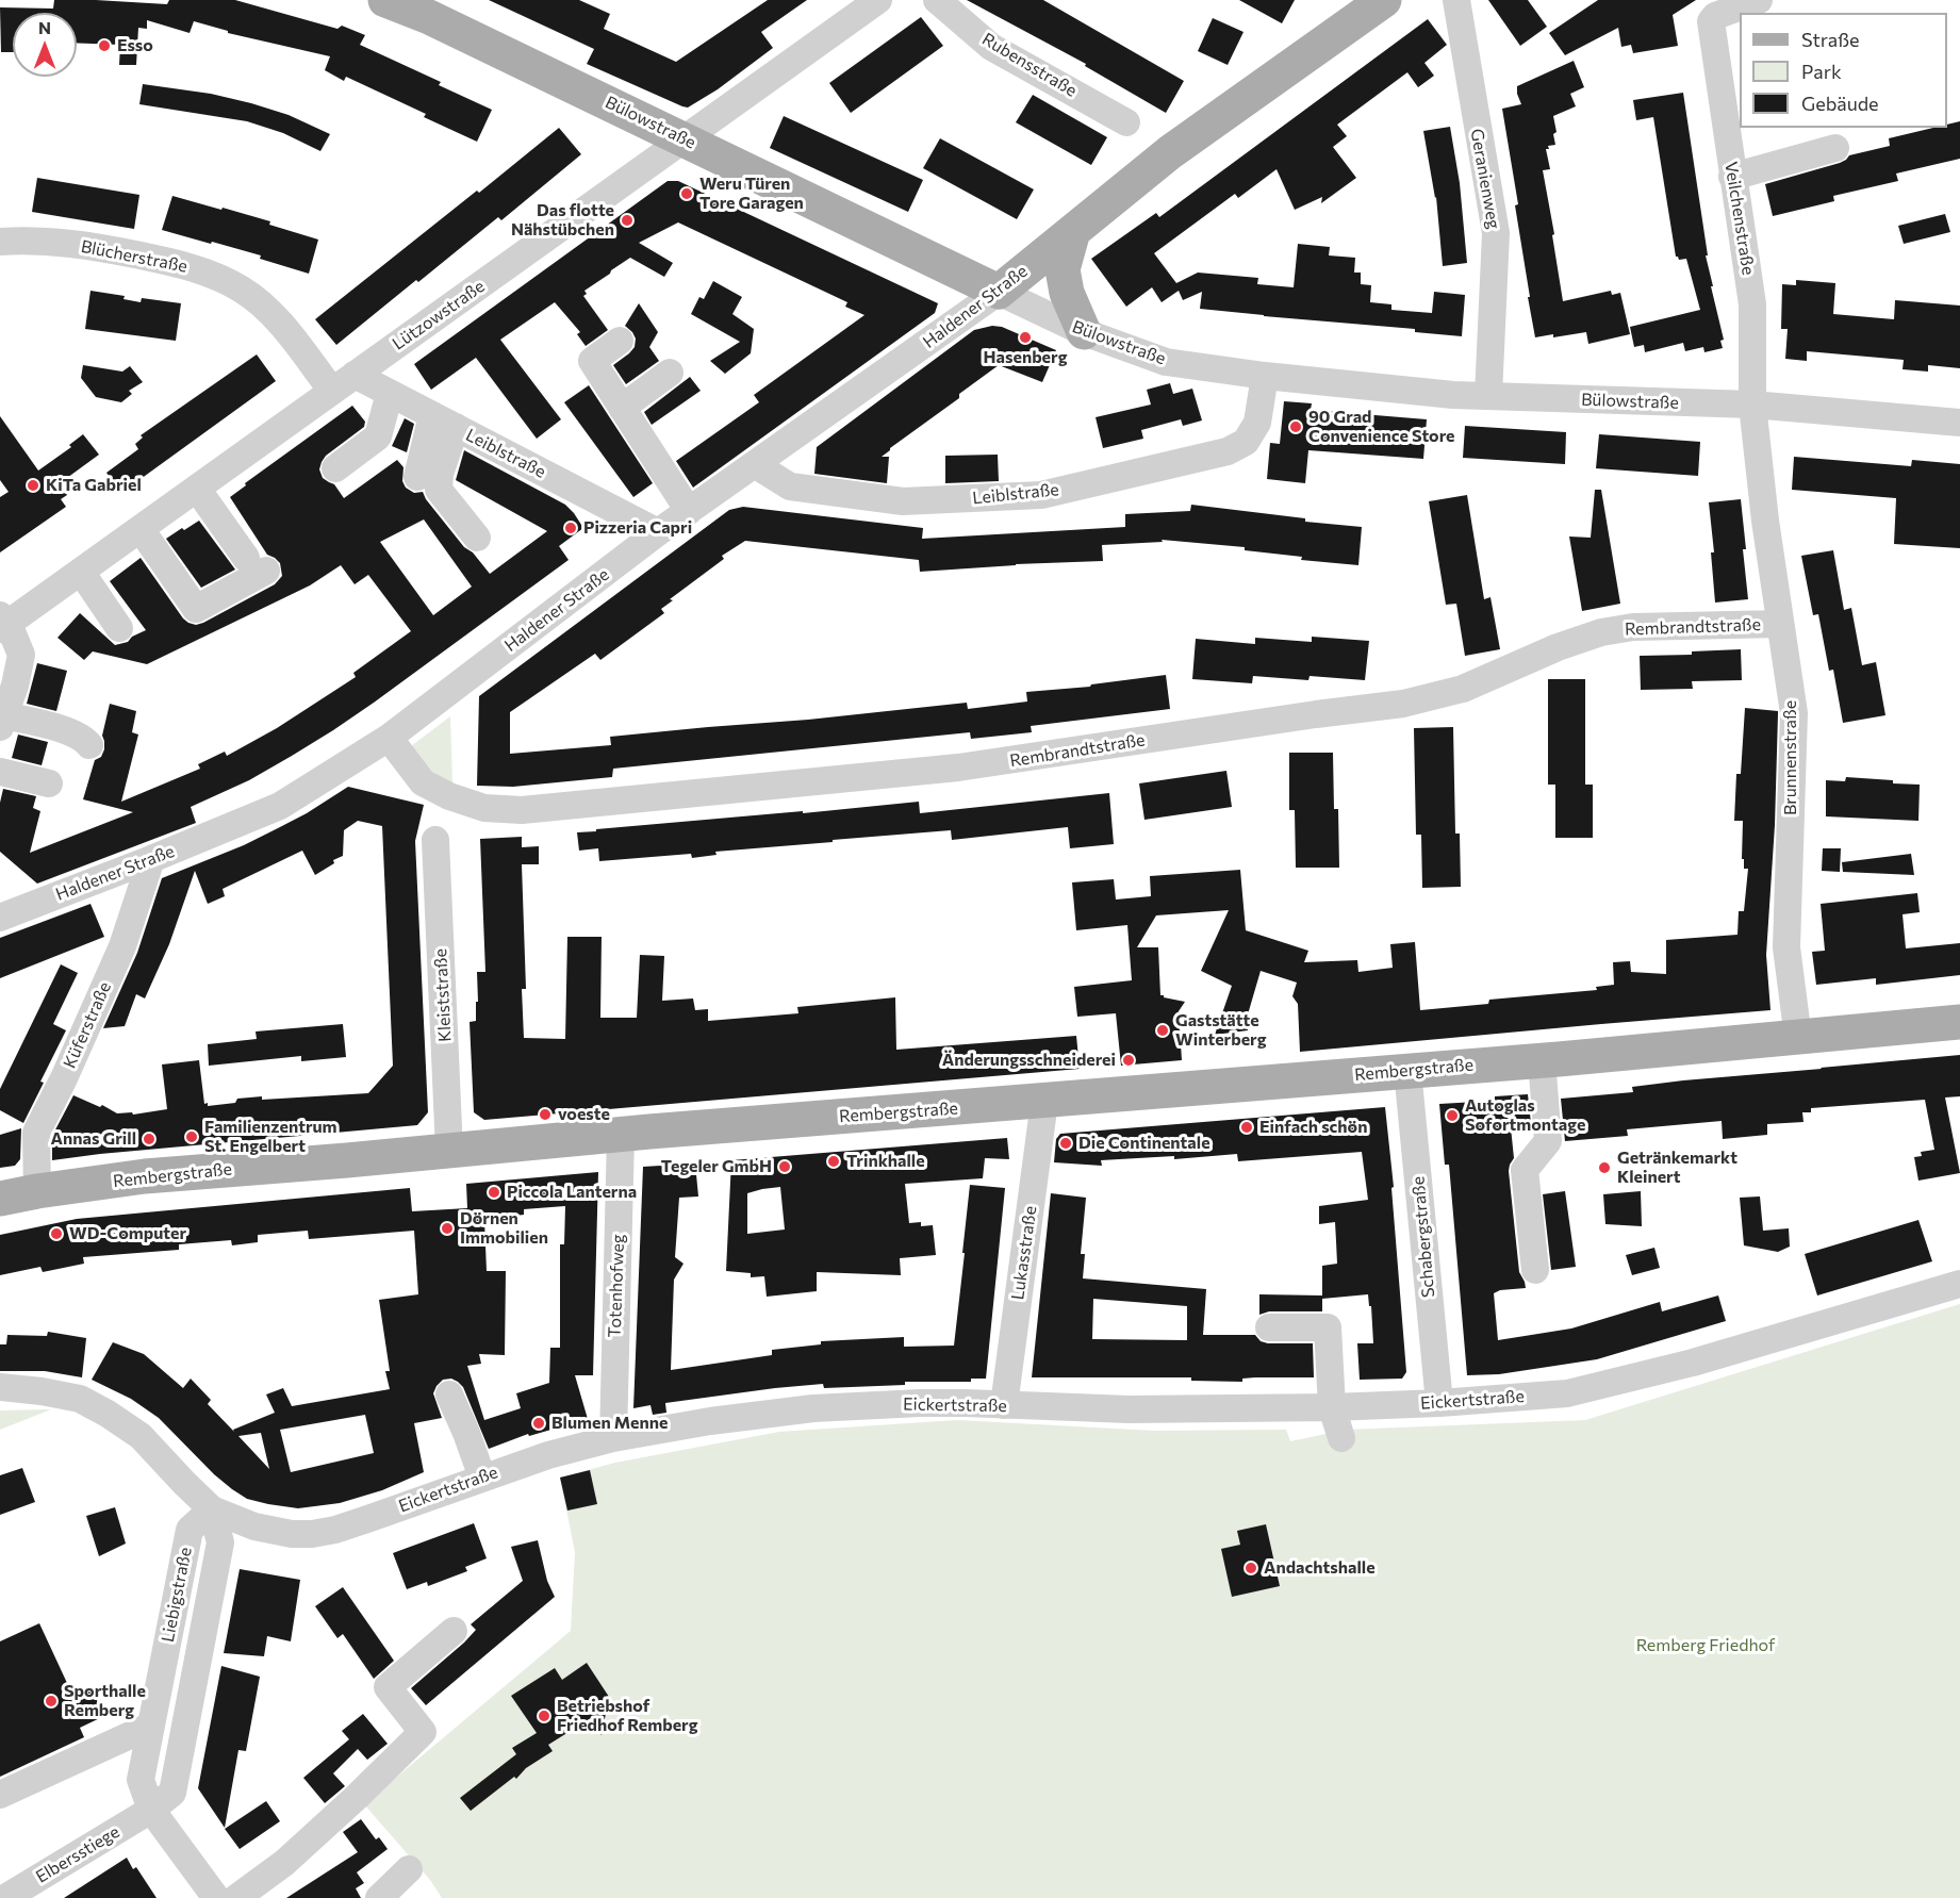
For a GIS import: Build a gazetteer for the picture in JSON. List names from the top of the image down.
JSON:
{
  "streets": {
    "main road": ["Bülowstraße", "Haldener Straße", "Rembergstraße"],
    "street": [
      "Rubensstraße",
      "Geranienweg",
      "Veilchenstraße",
      "Blücherstraße",
      "Lützowstraße",
      "Leiblstraße",
      "Rembrandtstraße",
      "Brunnenstraße",
      "Kleiststraße",
      "Küferstraße",
      "Schabergstraße",
      "Lukasstraße",
      "Totenhofweg",
      "Eickertstraße",
      "Liebigstraße",
      "Elbersstiege"
    ]
  },
  "crossings": [
    ["Bülowstraße", "Geranienweg"],
    ["Bülowstraße", "Veilchenstraße"],
    ["Bülowstraße", "Haldener Straße"],
    ["Bülowstraße", "Lützowstraße"],
    ["Bülowstraße", "Leiblstraße"],
    ["Bülowstraße", "Brunnenstraße"],
    ["Veilchenstraße", "Brunnenstraße"],
    ["Blücherstraße", "Lützowstraße"],
    ["Haldener Straße", "Leiblstraße"],
    ["Haldener Straße", "Rembrandtstraße"],
    ["Haldener Straße", "Küferstraße"],
    ["Lützowstraße", "Leiblstraße"],
    ["Rembrandtstraße", "Brunnenstraße"],
    ["Brunnenstraße", "Rembergstraße"],
    ["Kleiststraße", "Rembergstraße"],
    ["Küferstraße", "Rembergstraße"],
    ["Rembergstraße", "Schabergstraße"],
    ["Rembergstraße", "Lukasstraße"],
    ["Rembergstraße", "Totenhofweg"],
    ["Schabergstraße", "Eickertstraße"],
    ["Lukasstraße", "Eickertstraße"],
    ["Totenhofweg", "Eickertstraße"],
    ["Eickertstraße", "Liebigstraße"],
    ["Liebigstraße", "Elbersstiege"]
  ],
  "parks": ["Remberg Friedhof"],
  "places": [
    "Esso",
    "Weru Türen Tore Garagen",
    "Das flotte Nähstübchen",
    "Hasenberg",
    "90 Grad Convenience Store",
    "KiTa Gabriel",
    "Pizzeria Capri",
    "Gaststätte Winterberg",
    "Änderungsschneiderei",
    "voeste",
    "Autoglas Sofortmontage",
    "Einfach schön",
    "Familienzentrum St. Engelbert",
    "Annas Grill",
    "Die Continentale",
    "Trinkhalle",
    "Tegeler GmbH",
    "Getränkemarkt Kleinert",
    "Piccola Lanterna",
    "Dörnen Immobilien",
    "WD-Computer",
    "Blumen Menne",
    "Andachtshalle",
    "Sporthalle Remberg",
    "Betriebshof Friedhof Remberg"
  ],
  "legend": ["Straße", "Park", "Gebäude"],
  "north": "top"
}
